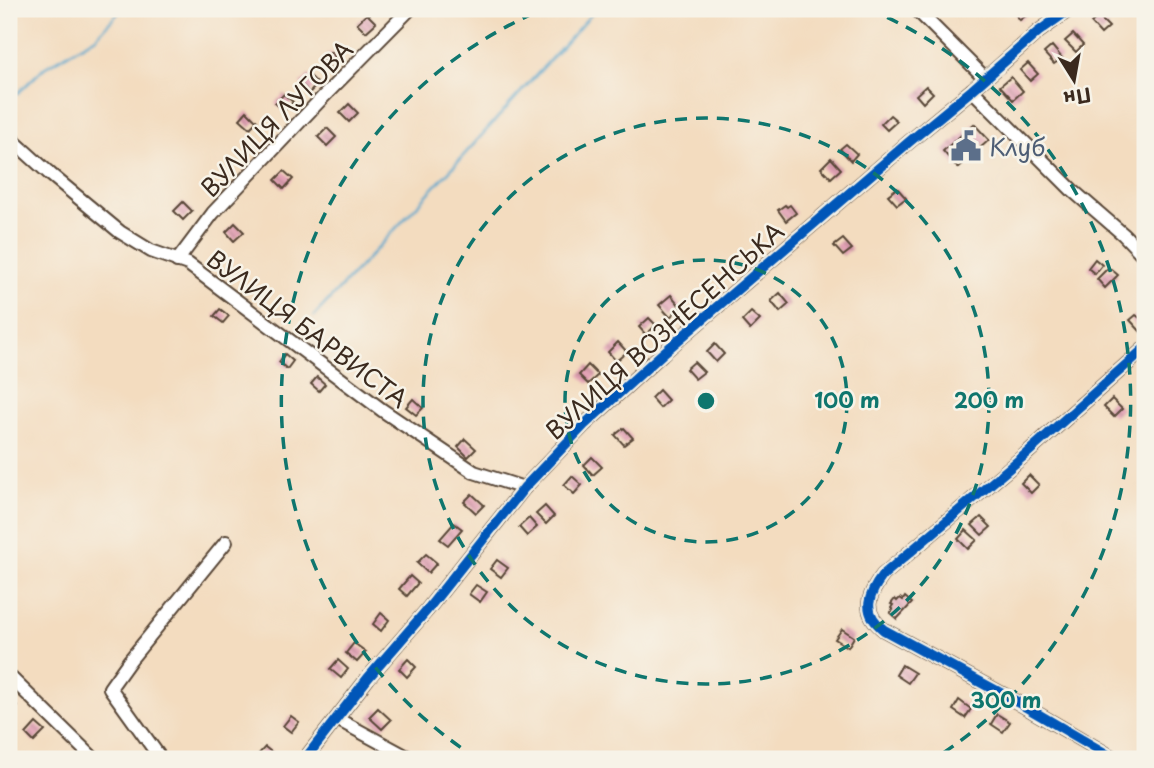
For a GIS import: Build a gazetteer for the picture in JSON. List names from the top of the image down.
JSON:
{
  "streets": {
    "street": ["ВУЛИЦЯ ЛУГОВА", "ВУЛИЦЯ БАРВИСТА", "ВУЛИЦЯ ВОЗНЕСЕНСЬКА"]
  },
  "crossings": [
    ["ВУЛИЦЯ ЛУГОВА", "ВУЛИЦЯ БАРВИСТА"],
    ["ВУЛИЦЯ БАРВИСТА", "ВУЛИЦЯ ВОЗНЕСЕНСЬКА"]
  ],
  "places": {
    "public building": ["Клуб"]
  },
  "north": "bottom",
  "rings": ["100 m", "200 m", "300 m"]
}
